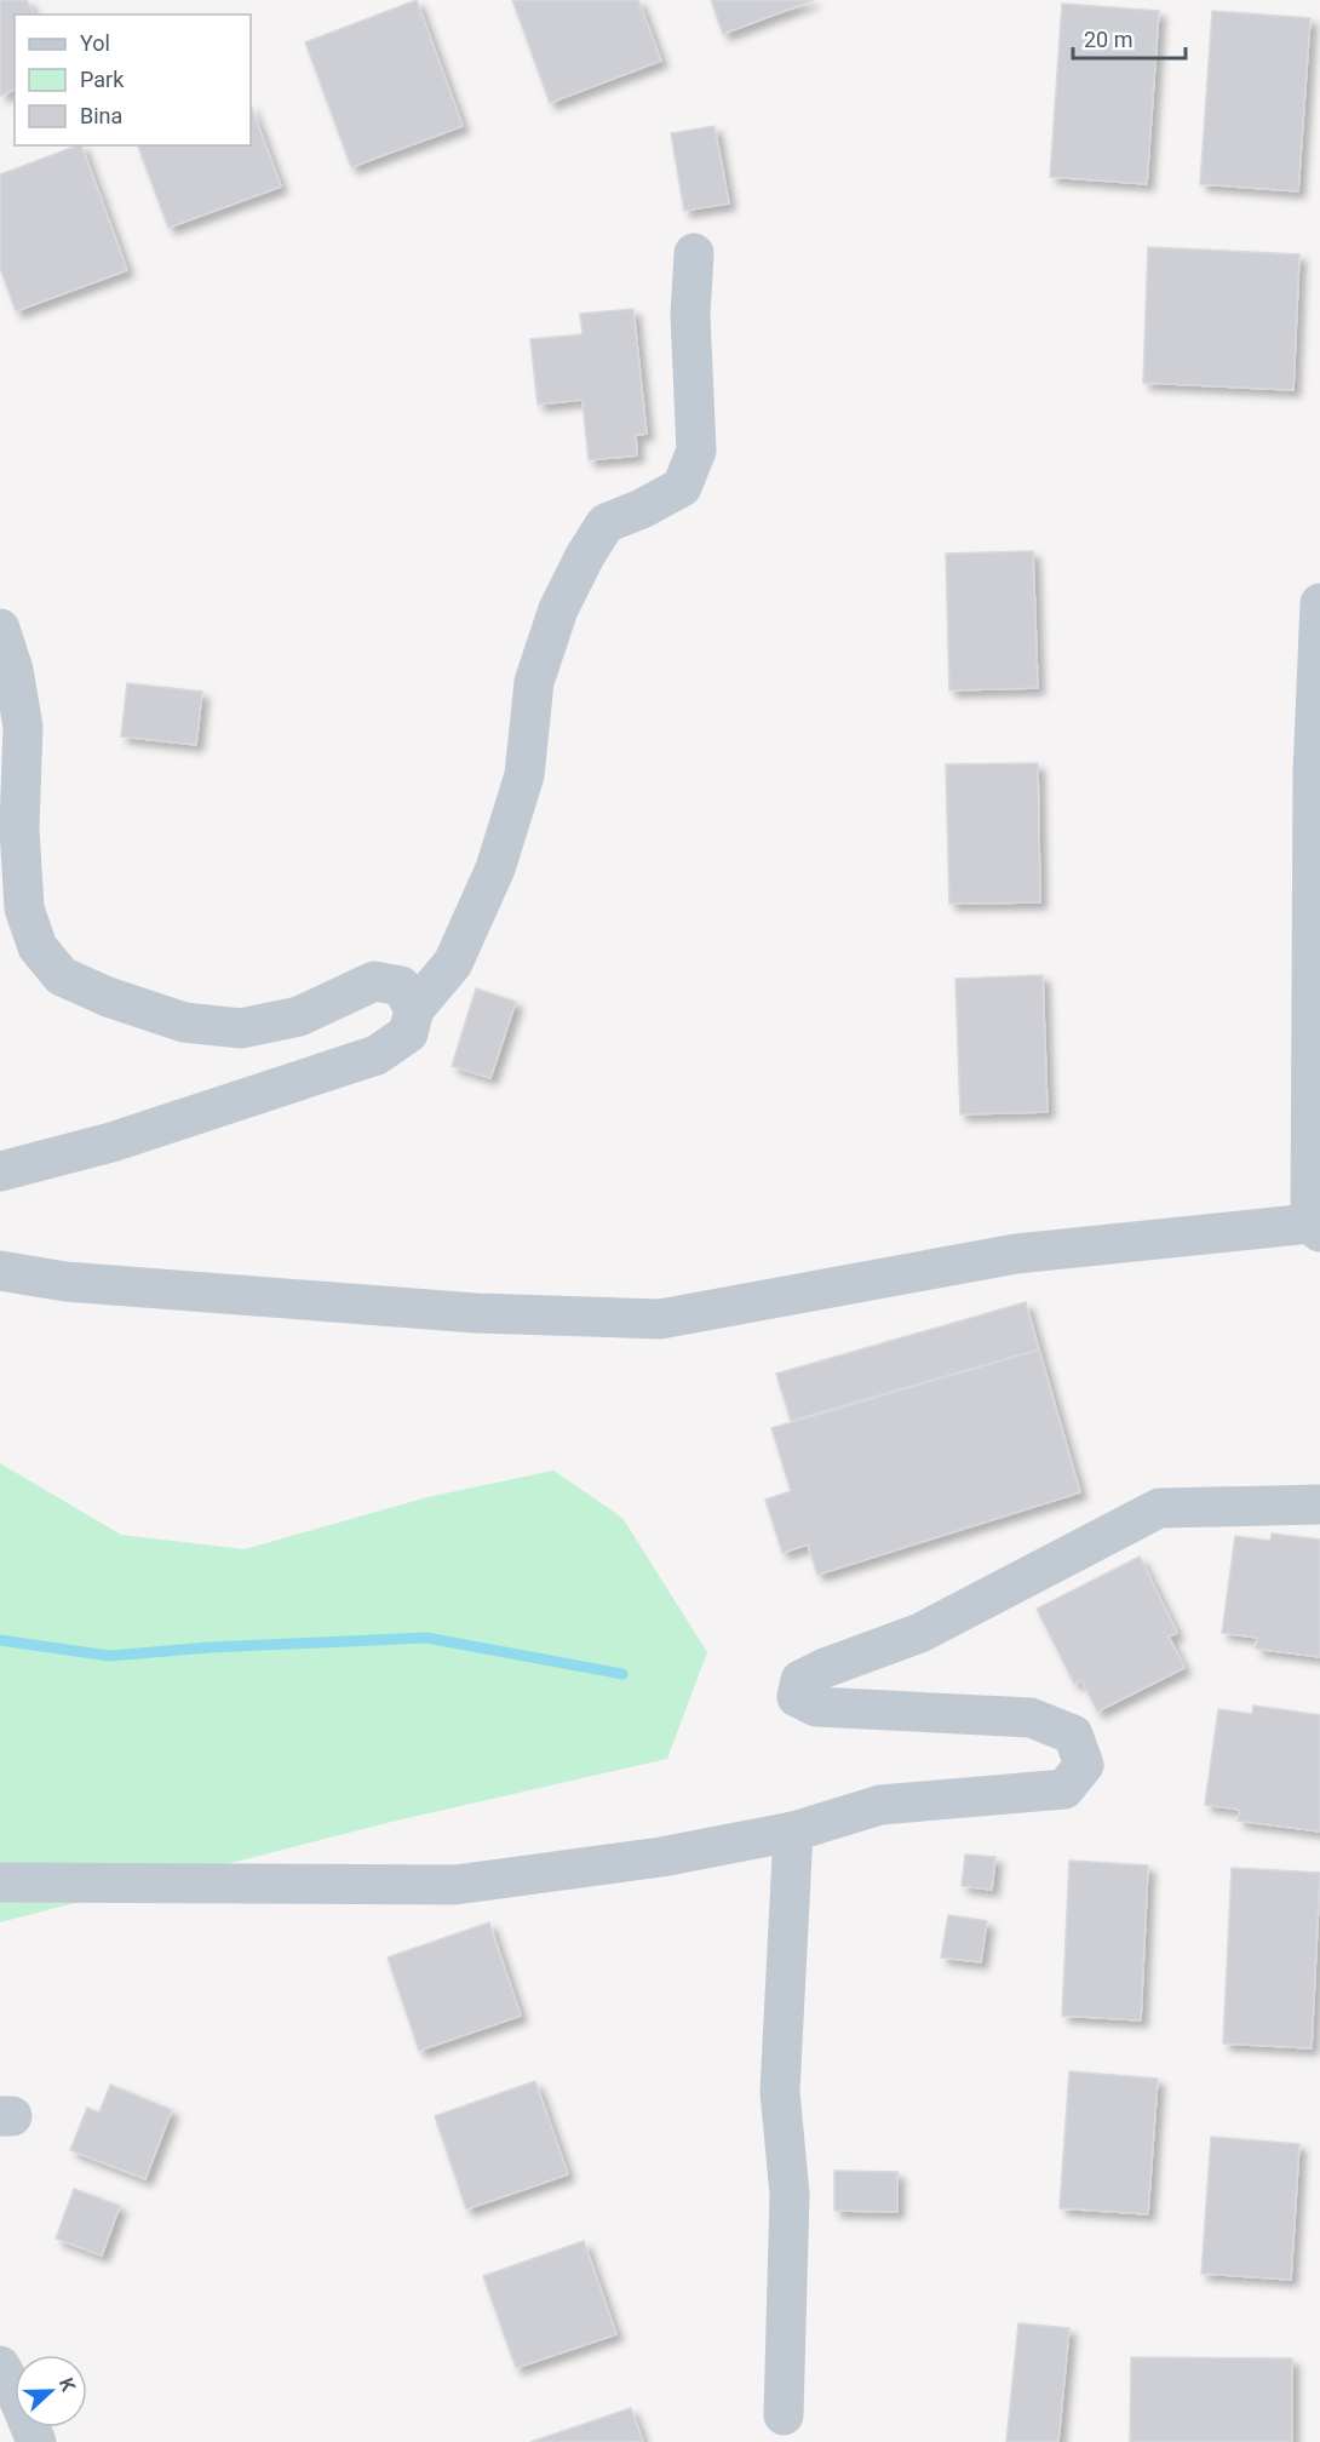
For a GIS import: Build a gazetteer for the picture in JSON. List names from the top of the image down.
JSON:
{
  "legend": ["Yol", "Park", "Bina"],
  "scale_bar": "20 m",
  "north": "right"
}
